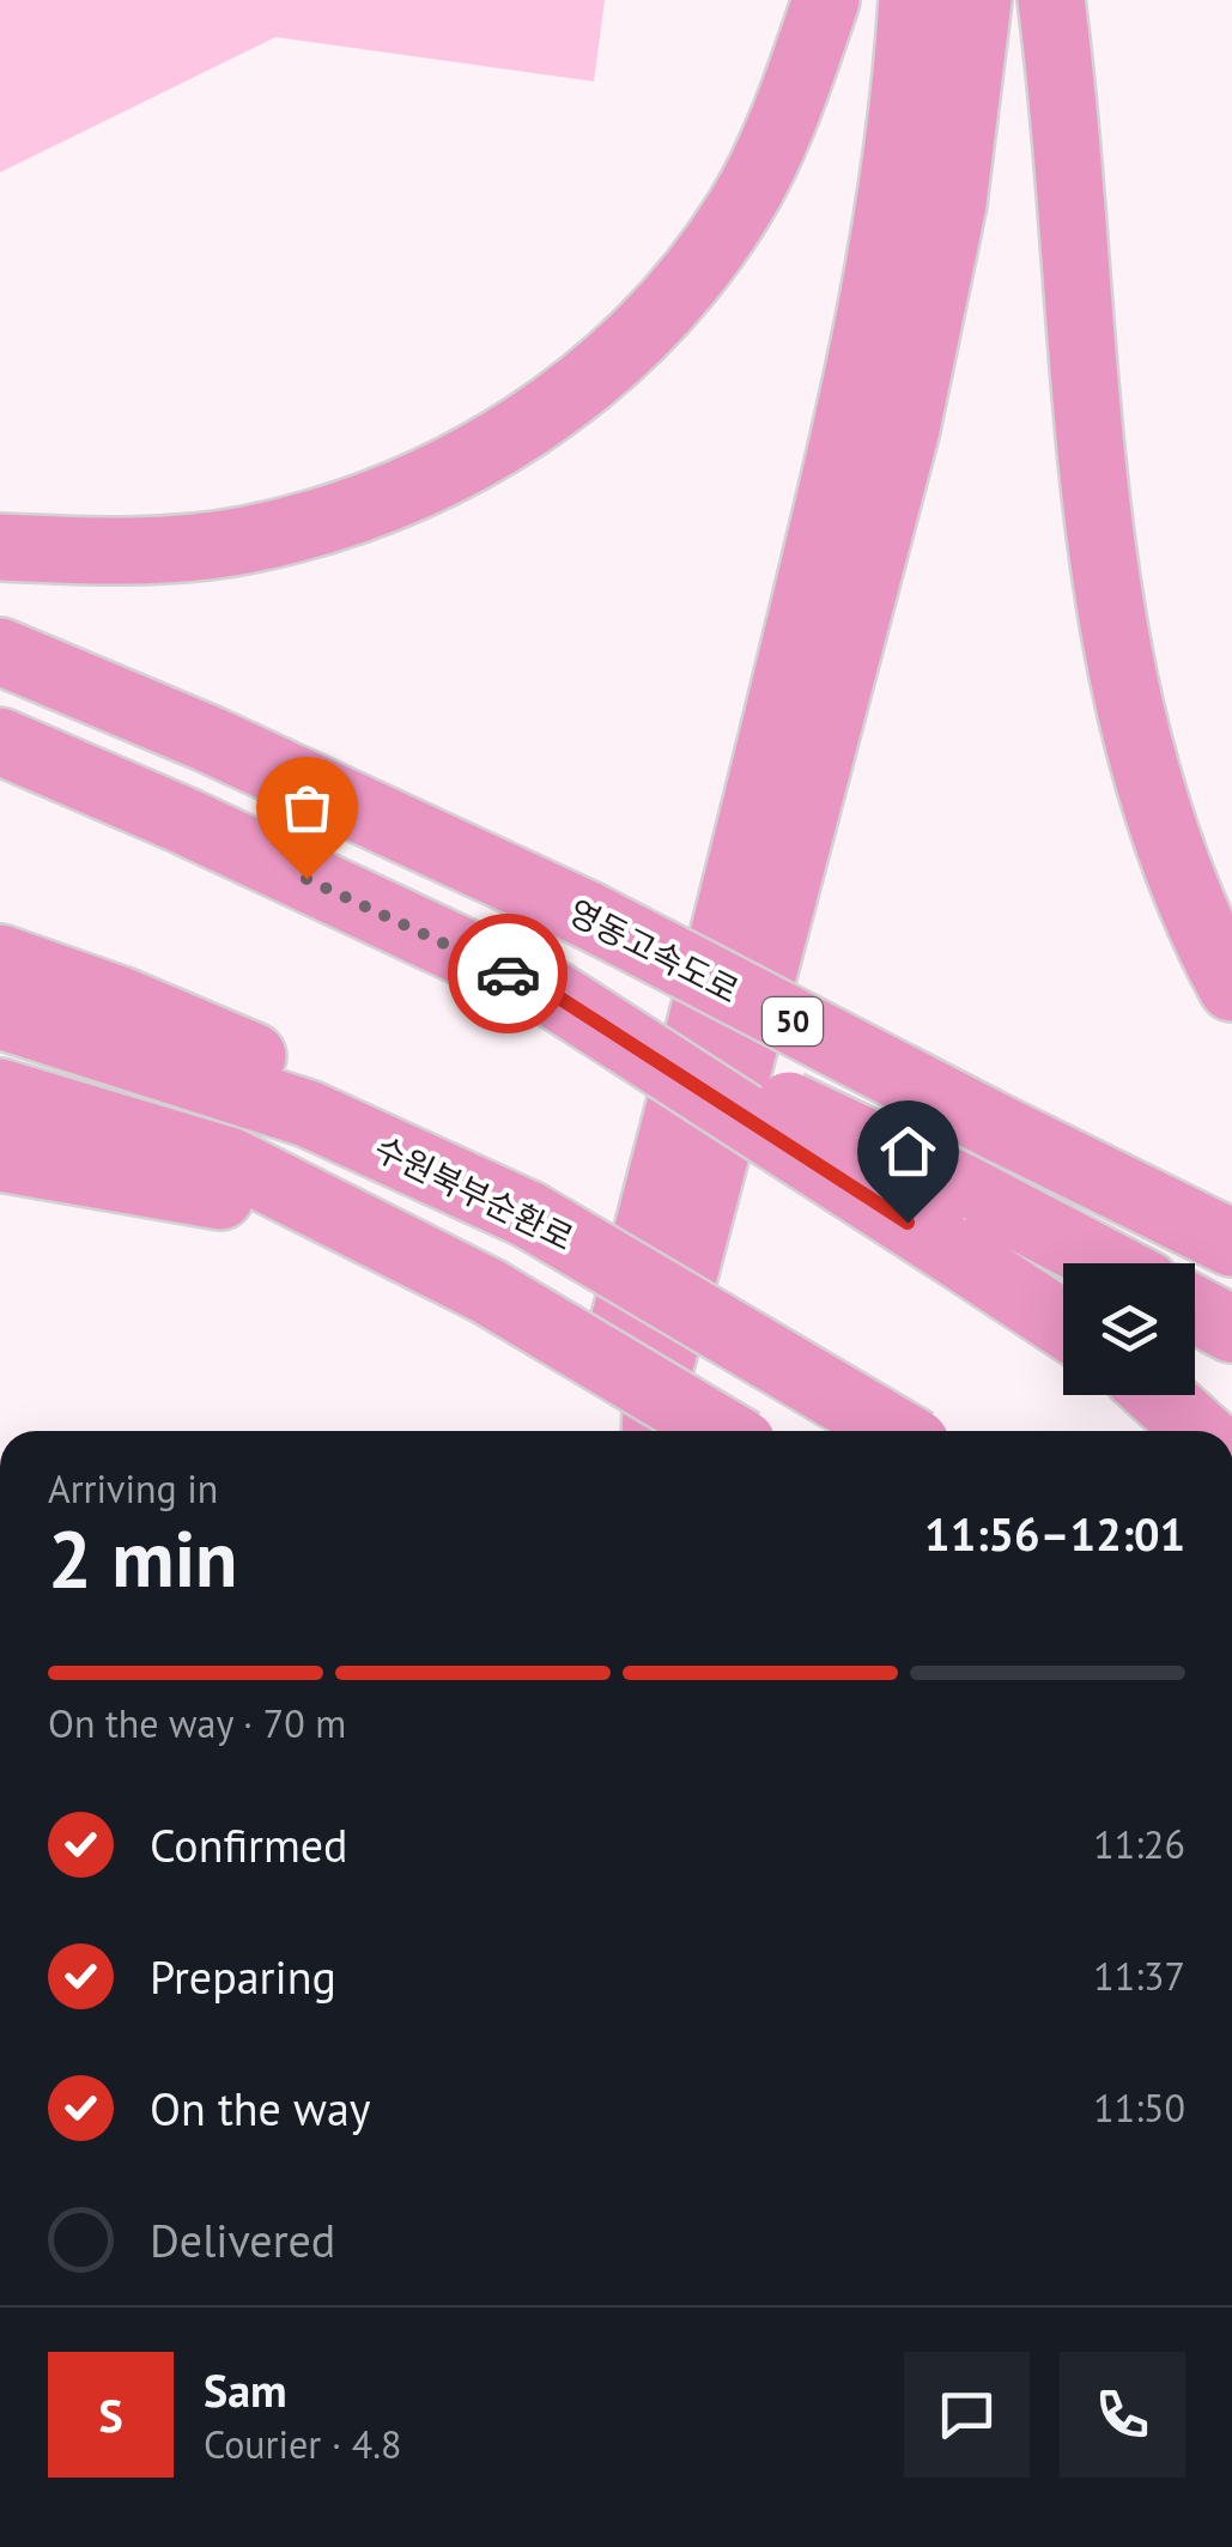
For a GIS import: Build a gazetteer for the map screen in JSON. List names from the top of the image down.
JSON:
{
  "streets": {
    "highway": ["영동고속도로", "50", "수원북부순환로"]
  },
  "page": {
    "heading": ["2 min", "Arriving in", "11:56–12:01"],
    "panel": ["Sam", "Courier · 4.8"],
    "bar": "On the way · 70 m",
    "list": [
      ["Confirmed", "11:26"],
      ["Preparing", "11:37"],
      ["On the way", "11:50"],
      "Delivered"
    ],
    "round": "S"
  }
}
